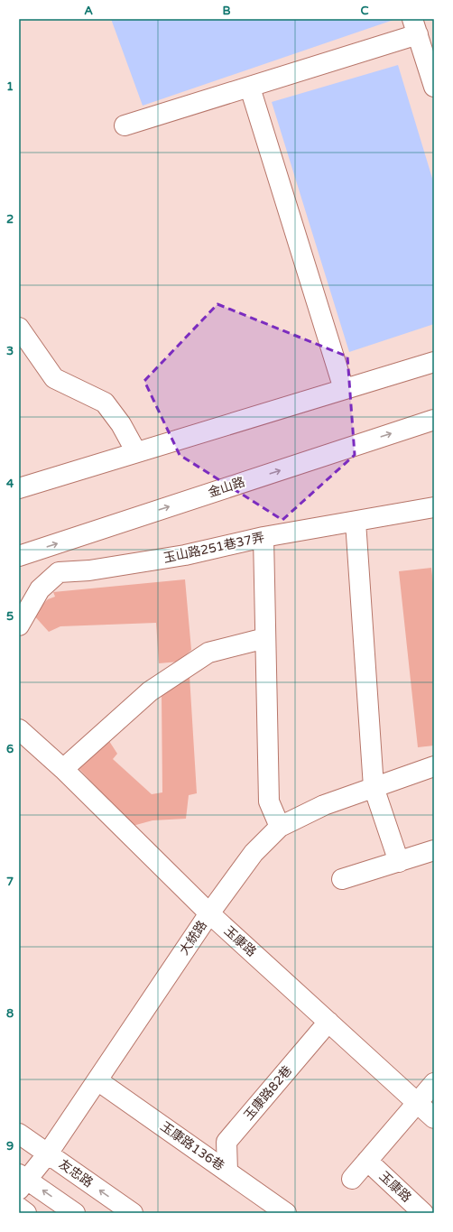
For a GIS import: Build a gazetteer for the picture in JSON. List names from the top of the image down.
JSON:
{
  "streets": {
    "street": [
      "金山路",
      "玉山路251巷37弄",
      "大統路",
      "玉康路",
      "玉康路82巷",
      "玉康路136巷",
      "友忠路"
    ]
  },
  "crossings": [
    ["大統路", "玉康路"],
    ["大統路", "玉康路136巷"],
    ["大統路", "友忠路"],
    ["玉康路", "玉康路82巷"],
    ["玉康路82巷", "玉康路136巷"]
  ],
  "grid": {
    "columns": ["A", "B", "C"],
    "rows": [
      "1",
      "2",
      "3",
      "4",
      "5",
      "6",
      "7",
      "8",
      "9"
    ]
  }
}
